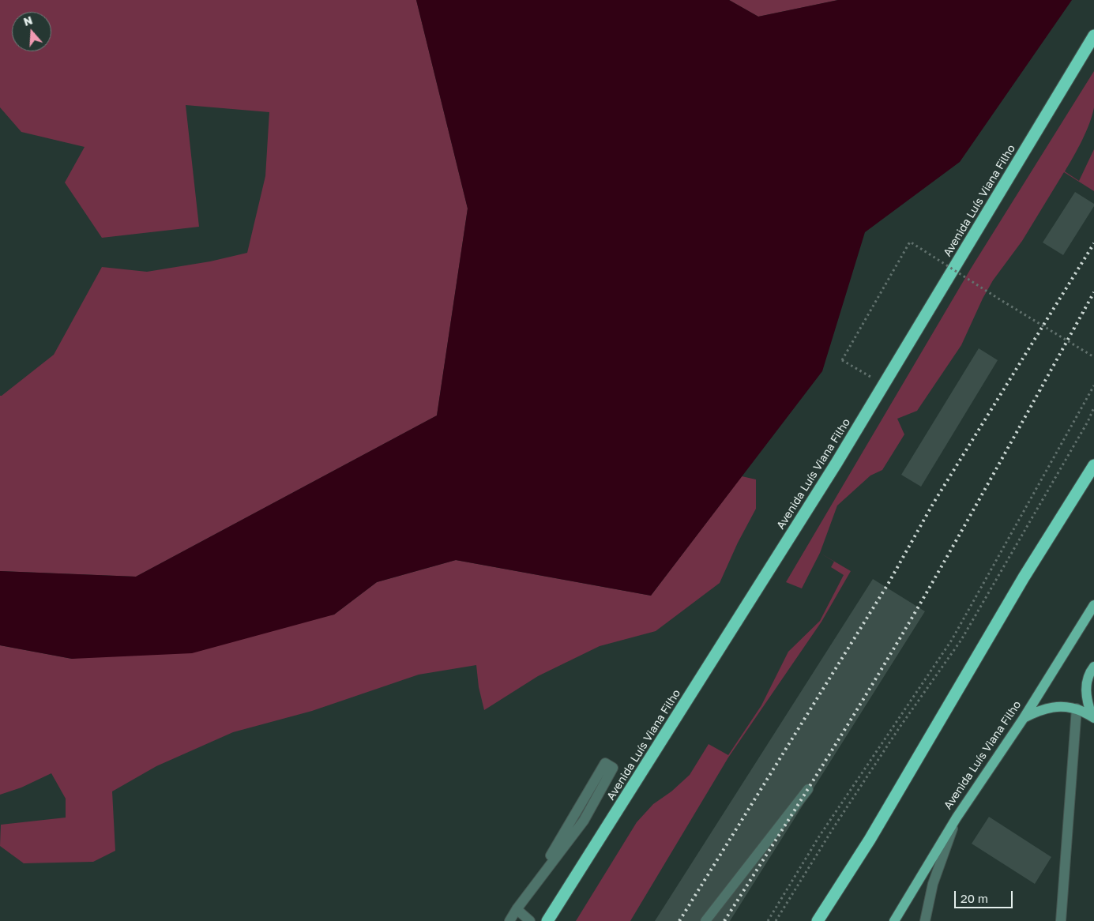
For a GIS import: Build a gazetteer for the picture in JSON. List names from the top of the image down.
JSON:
{
  "streets": {
    "highway": ["Avenida Luís Viana Filho"]
  },
  "scale_bar": "20 m",
  "north": "top"
}
